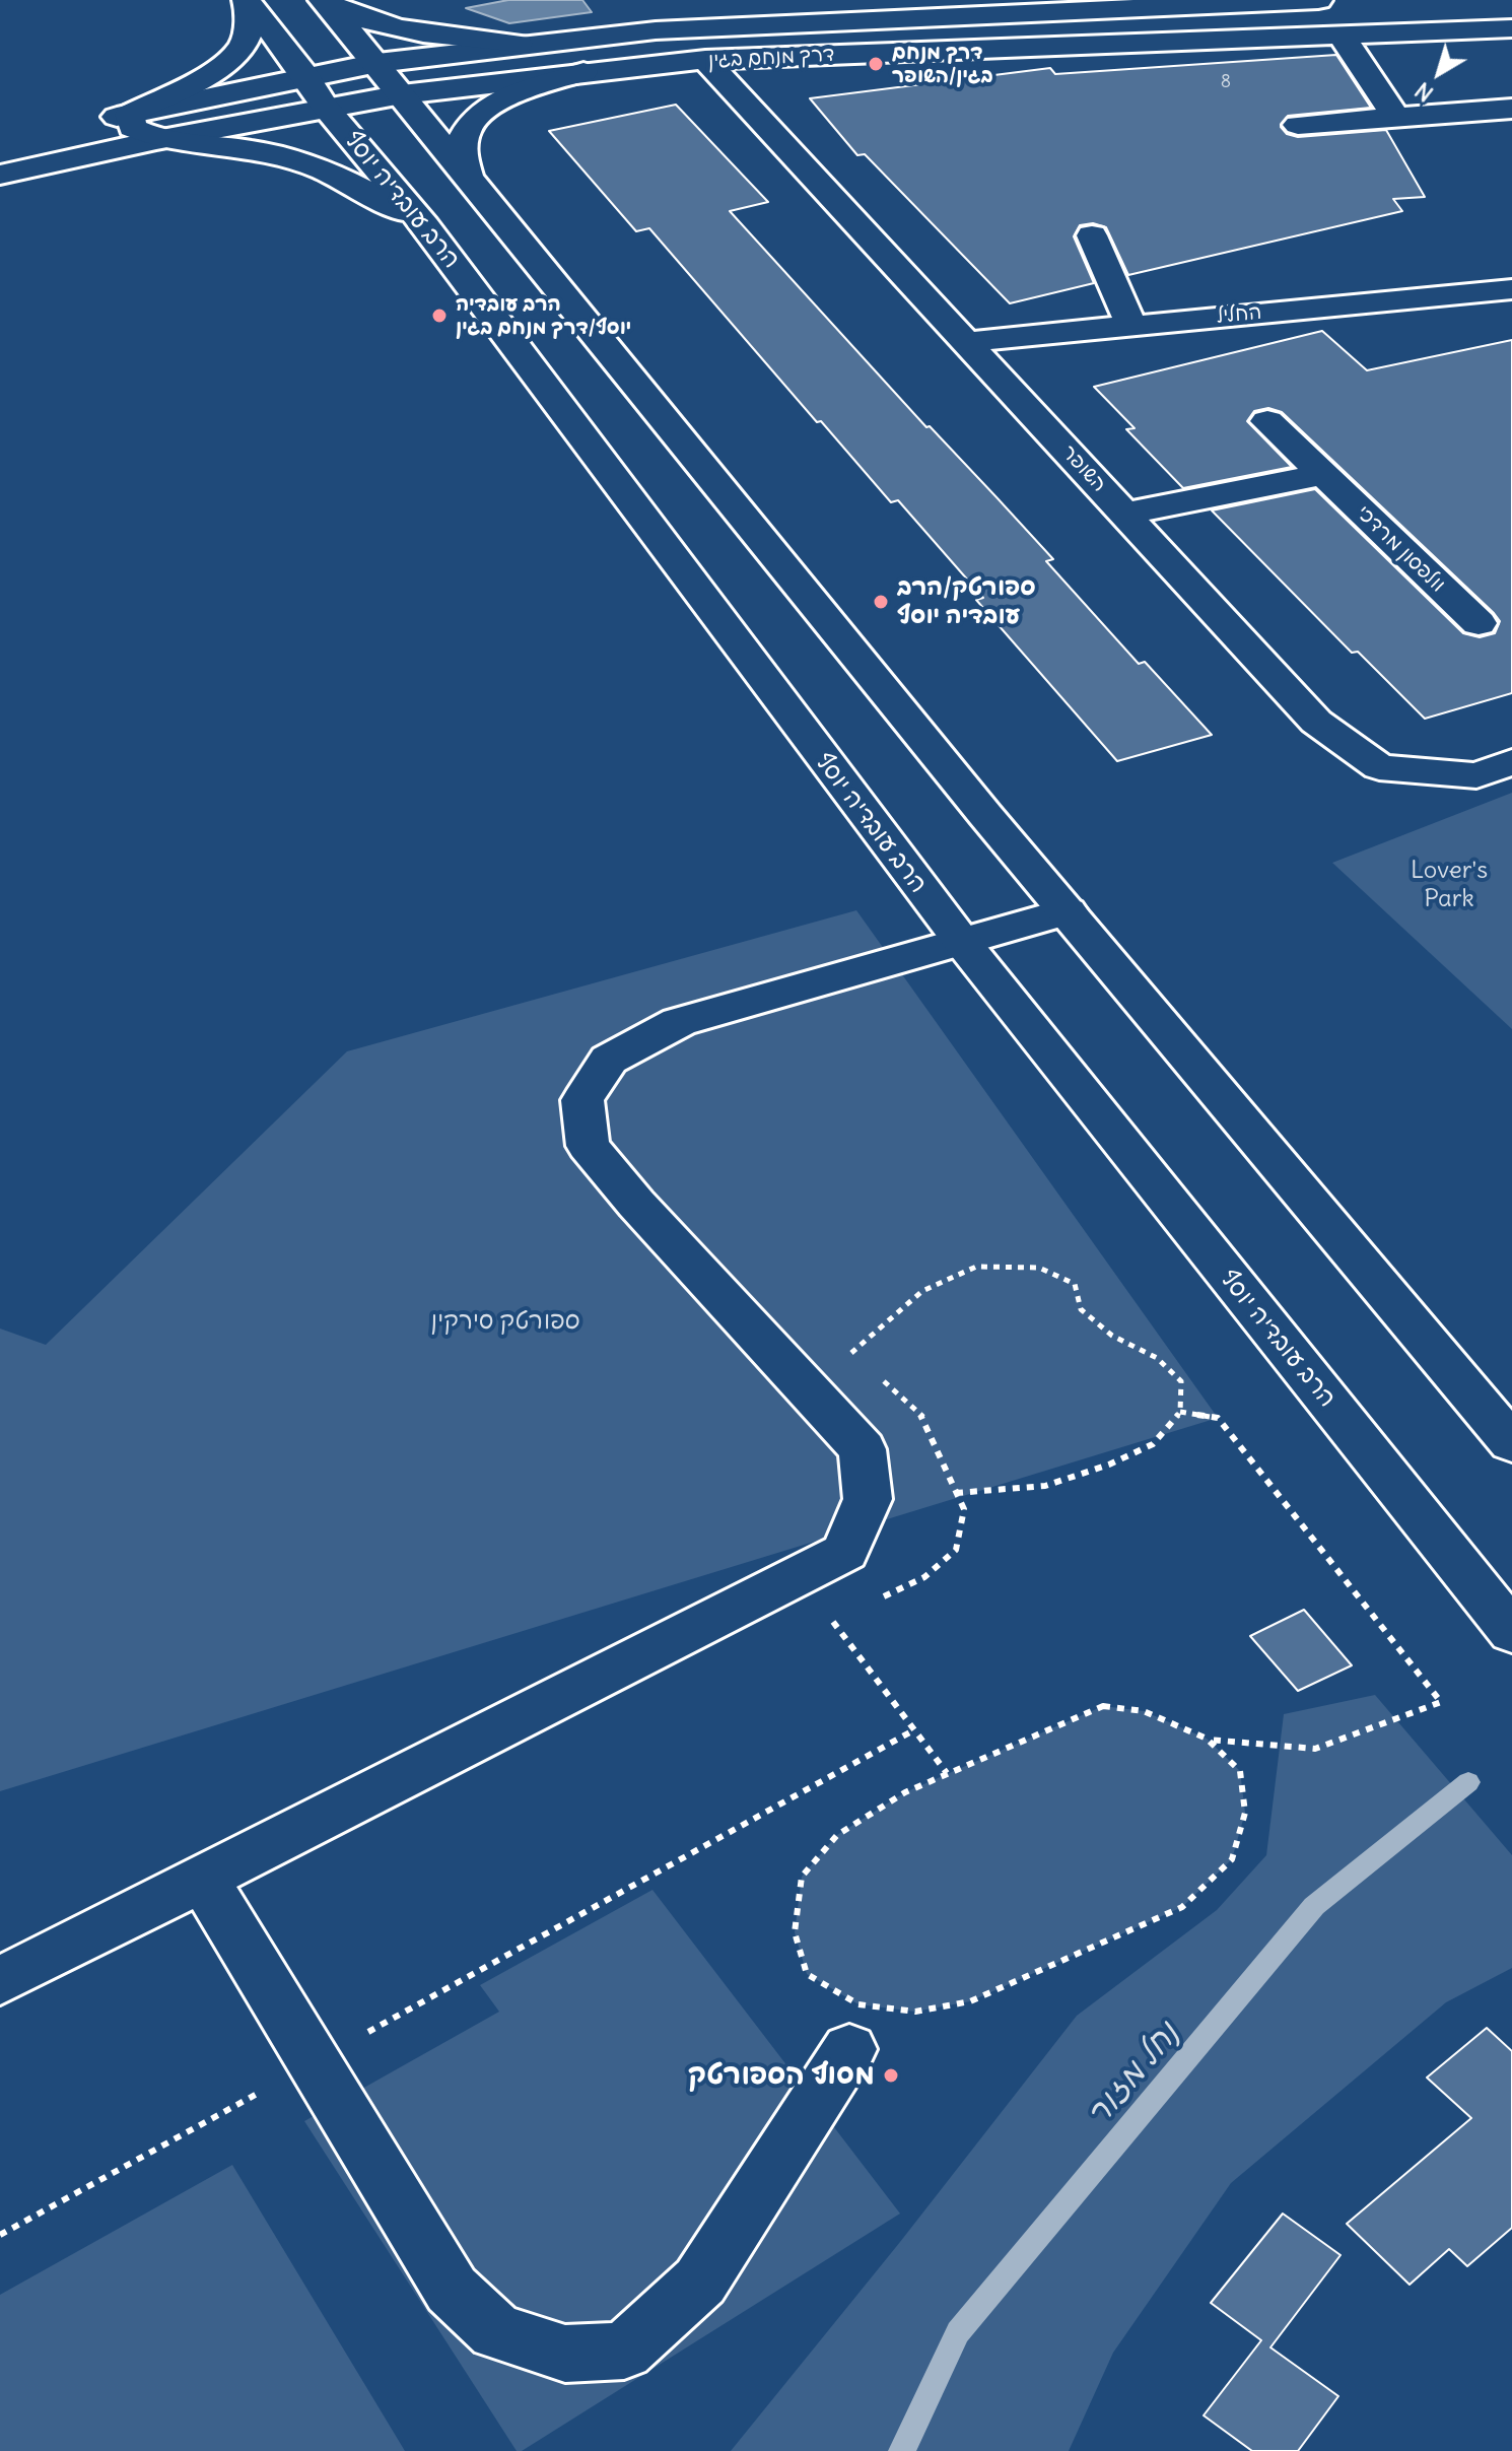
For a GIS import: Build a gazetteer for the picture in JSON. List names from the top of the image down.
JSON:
{
  "streets": {
    "main road": [
      "דרך מנחם בגין",
      "הרב עובדיה יוסף",
      "החליל",
      "השופר",
      "וולפסון מרדכי"
    ]
  },
  "crossings": [
    ["דרך מנחם בגין", "הרב עובדיה יוסף"],
    ["דרך מנחם בגין", "השופר"],
    ["החליל", "השופר"]
  ],
  "water": ["נחל מזור"],
  "parks": ["Lover's Park", "ספורטק סירקין"],
  "places": [
    "דרך מנחם בגין/השופר",
    "הרב עובדיה יוסף/דרך מנחם בגין",
    "ספורטק/הרב עובדיה יוסף",
    "מסוף הספורטק"
  ],
  "house_numbers": ["8"],
  "north": "bottom left"
}
